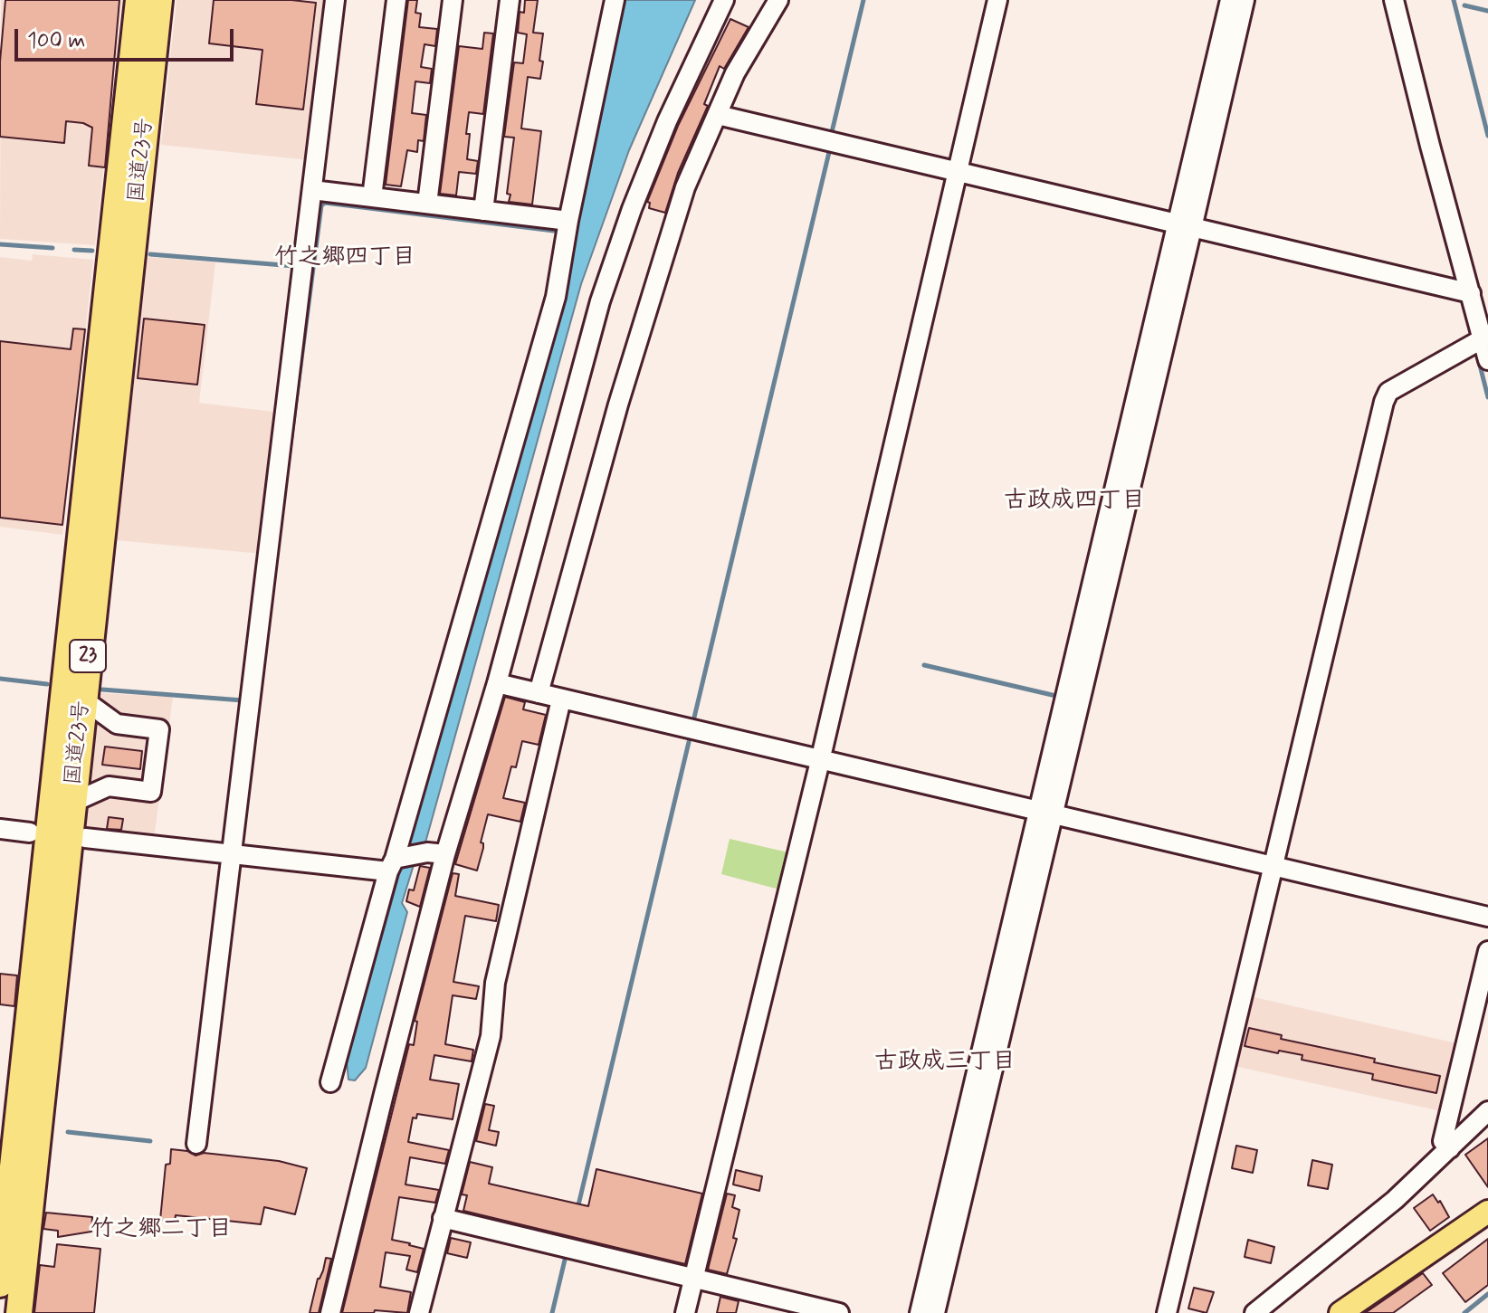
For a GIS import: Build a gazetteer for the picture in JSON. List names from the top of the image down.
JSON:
{
  "streets": {
    "highway": ["国道23号", "23"]
  },
  "districts": [
    "竹之郷四丁目",
    "古政成四丁目",
    "古政成三丁目",
    "竹之郷二丁目"
  ],
  "scale_bar": "100 m"
}
